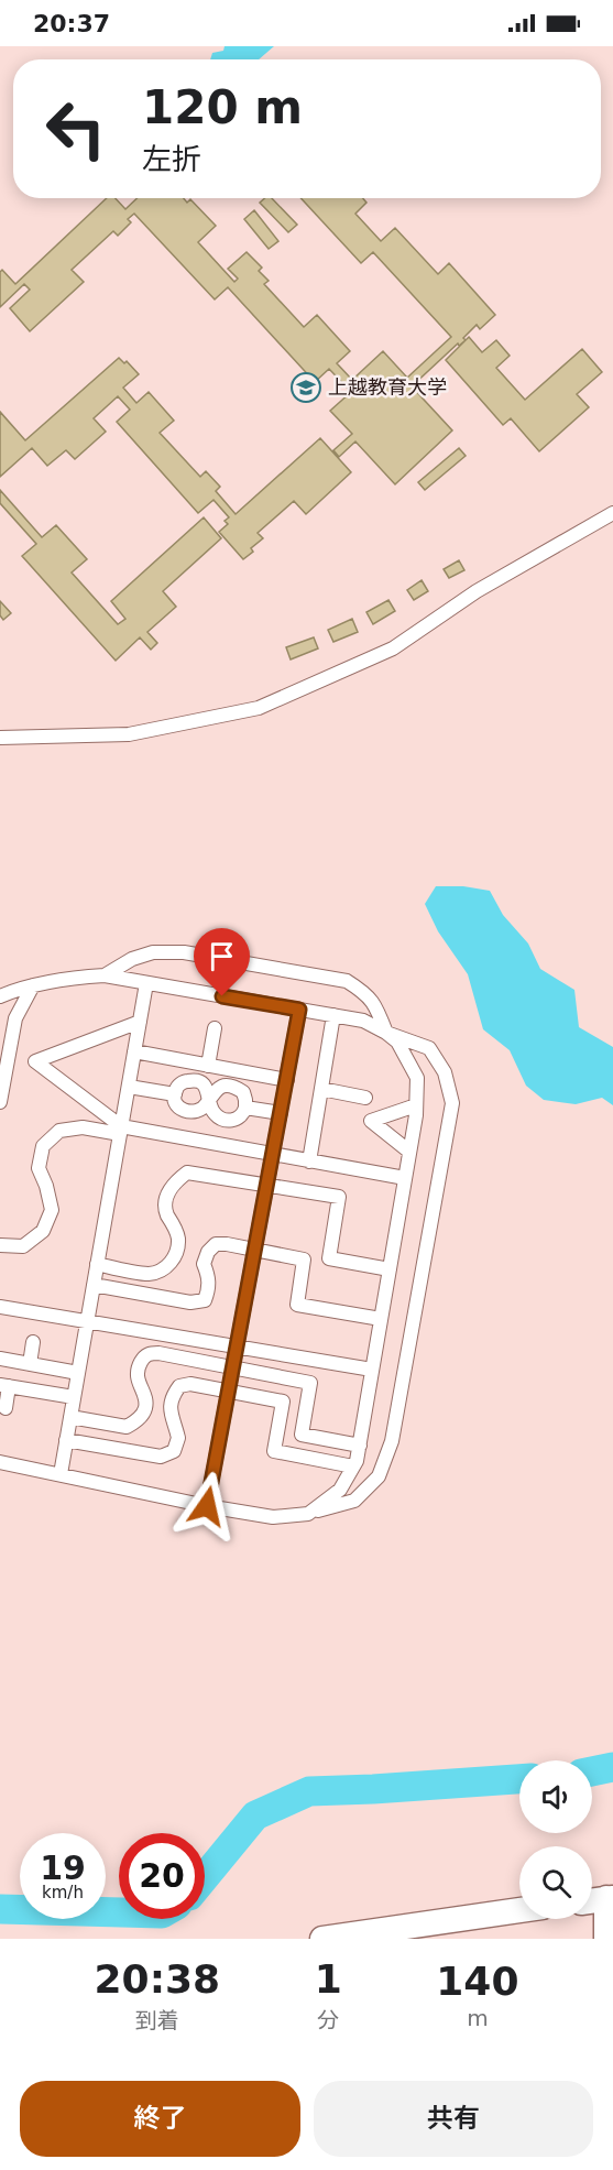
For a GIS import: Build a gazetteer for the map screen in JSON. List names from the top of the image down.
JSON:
{
  "places": {
    "school or university": ["上越教育大学"]
  },
  "page": {
    "status": "20:37",
    "turn": ["120 m", "左折"],
    "speed": "19 km/h",
    "limit": "20",
    "eta": [
      "20:38",
      "到着",
      "1",
      "分",
      "140",
      "m"
    ],
    "buttons": ["終了", "共有"]
  }
}
